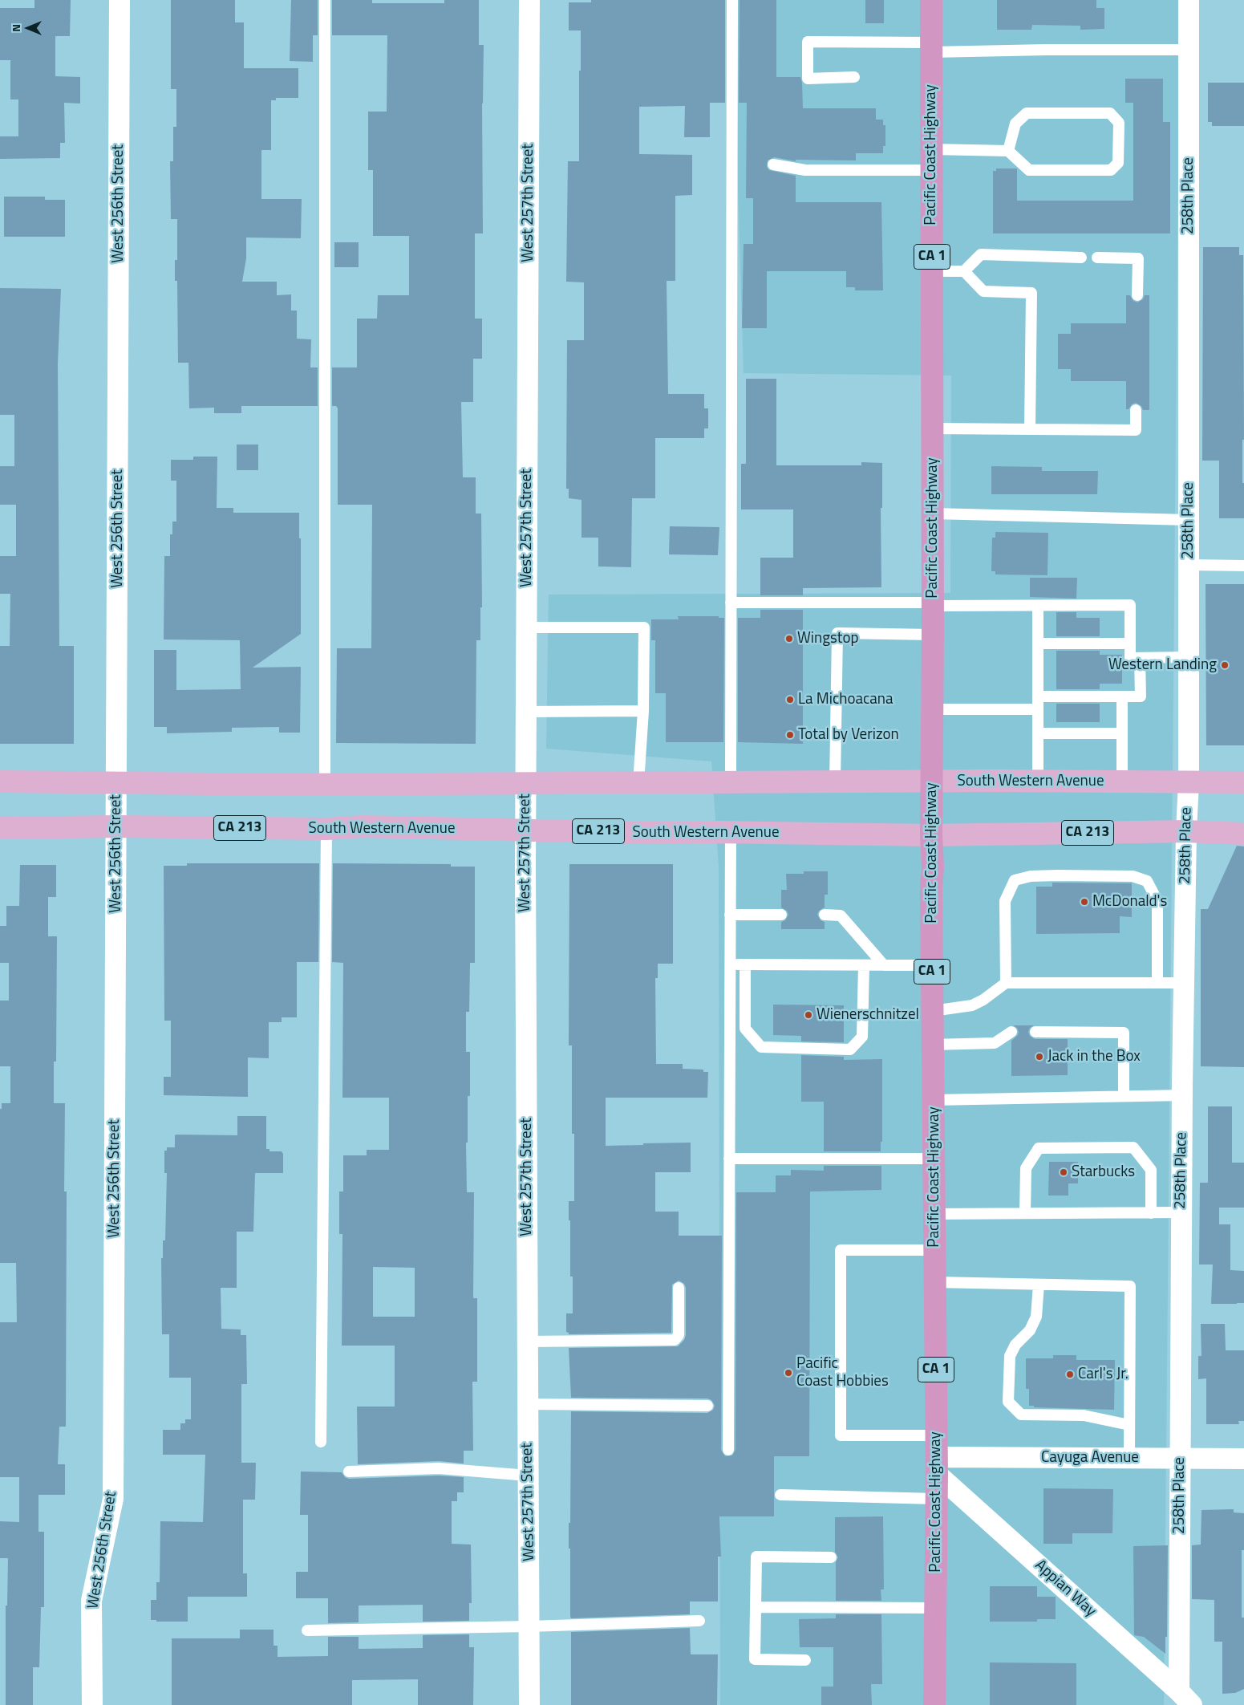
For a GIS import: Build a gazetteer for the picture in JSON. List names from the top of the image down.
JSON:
{
  "streets": {
    "highway": ["Pacific Coast Highway", "CA 1"],
    "main road": ["South Western Avenue", "CA 213"],
    "street": [
      "258th Place",
      "West 257th Street",
      "West 256th Street",
      "Cayuga Avenue",
      "Appian Way"
    ]
  },
  "crossings": [
    ["Pacific Coast Highway", "South Western Avenue"],
    ["Pacific Coast Highway", "Cayuga Avenue"],
    ["Pacific Coast Highway", "Appian Way"],
    ["258th Place", "South Western Avenue"],
    ["258th Place", "Cayuga Avenue"],
    ["258th Place", "Appian Way"],
    ["West 257th Street", "South Western Avenue"],
    ["West 256th Street", "South Western Avenue"],
    ["Cayuga Avenue", "Appian Way"]
  ],
  "places": [
    "Wingstop",
    "Western Landing",
    "La Michoacana",
    "Total by Verizon",
    "McDonald's",
    "Wienerschnitzel",
    "Jack in the Box",
    "Starbucks",
    "Pacific Coast Hobbies",
    "Carl's Jr."
  ],
  "north": "left"
}
